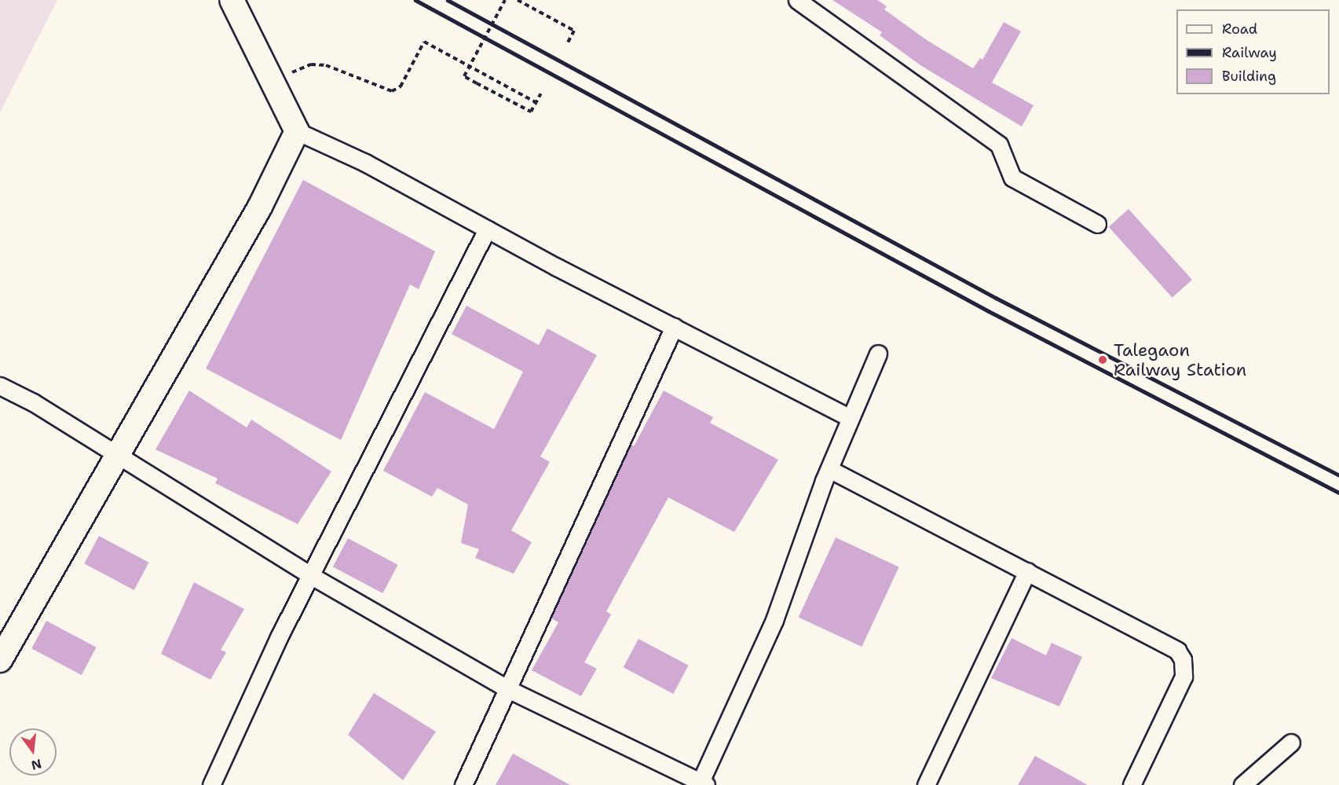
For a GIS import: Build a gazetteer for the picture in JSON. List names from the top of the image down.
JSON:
{
  "places": ["Talegaon Railway Station"],
  "legend": ["Road", "Railway", "Building"],
  "north": "bottom"
}
